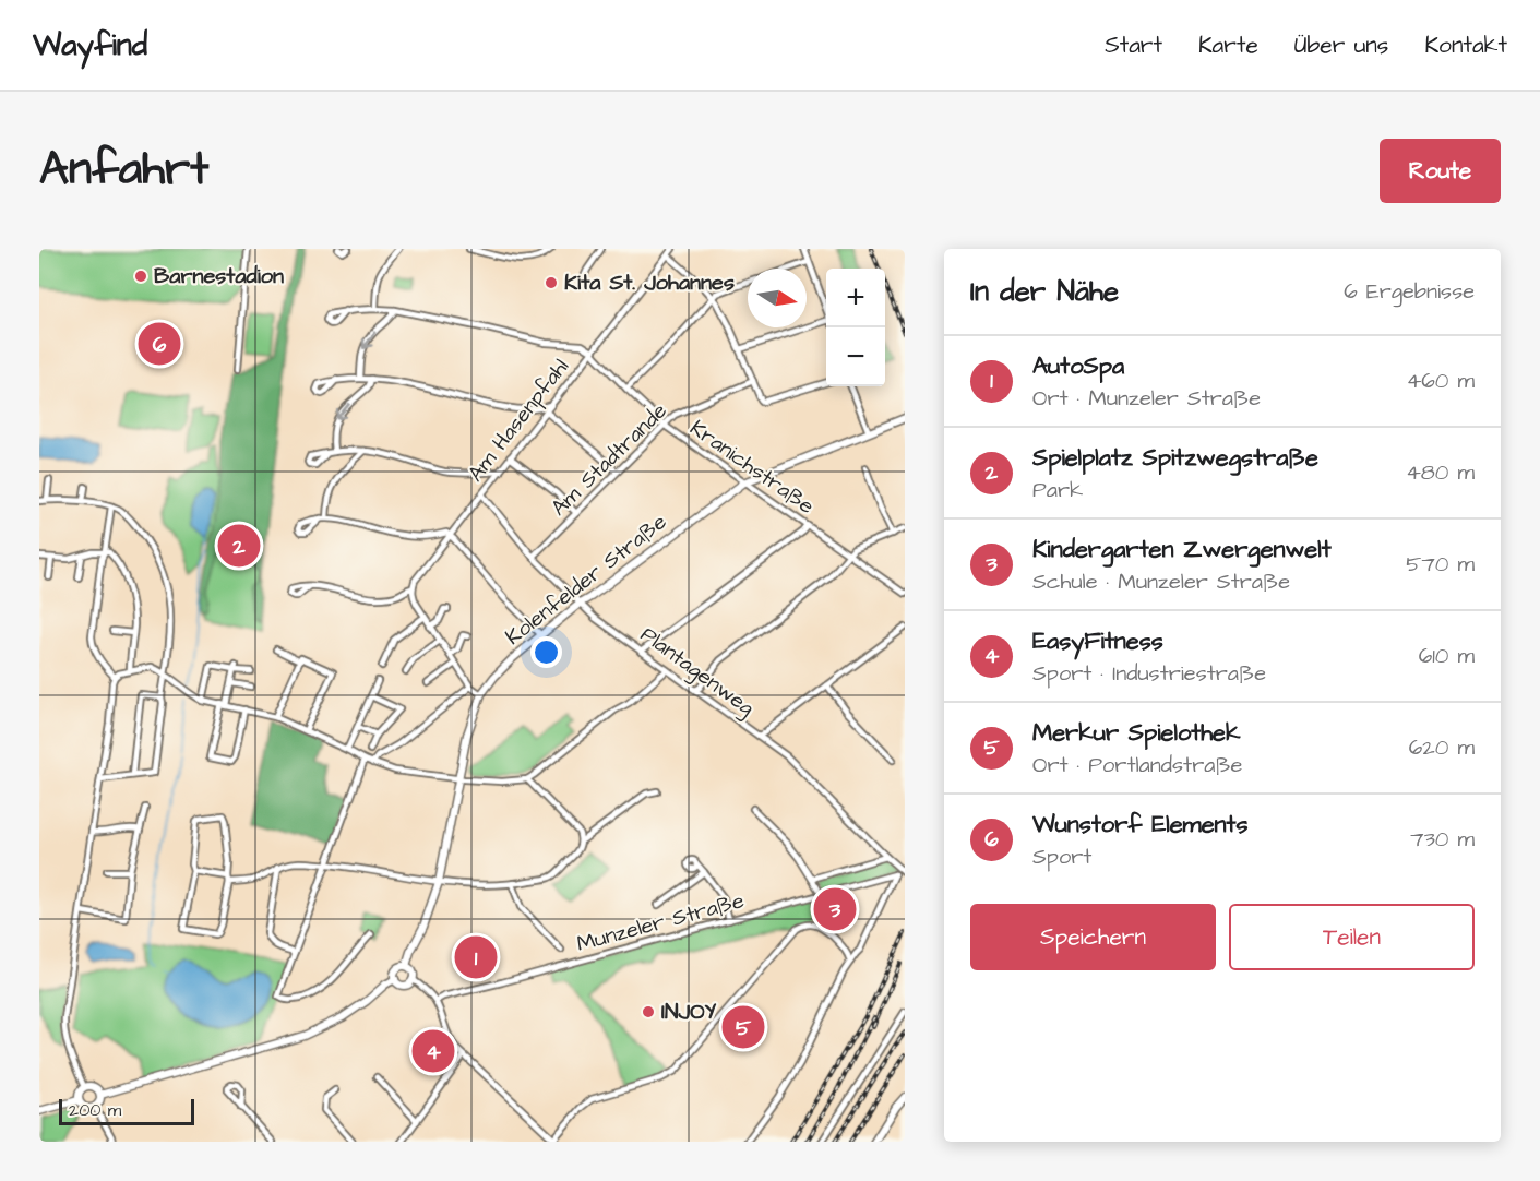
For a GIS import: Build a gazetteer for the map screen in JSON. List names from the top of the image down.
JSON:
{
  "streets": {
    "main road": ["Kolenfelder Straße"],
    "street": [
      "Am Hasenpfahl",
      "Am Stadtrande",
      "Kranichstraße",
      "Plantagenweg",
      "Munzeler Straße"
    ]
  },
  "crossings": [
    ["Am Hasenpfahl", "Kranichstraße"],
    ["Am Hasenpfahl", "Plantagenweg"],
    ["Am Stadtrande", "Kranichstraße"],
    ["Am Stadtrande", "Plantagenweg"],
    ["Kranichstraße", "Kolenfelder Straße"],
    ["Kolenfelder Straße", "Plantagenweg"]
  ],
  "places": ["Barnestadion", "Kita St. Johannes", "INJOY"],
  "scale_bar": "200 m",
  "north": "right",
  "page": {
    "header": "Wayfind",
    "nav": [
      "Start",
      "Karte",
      "Über uns",
      "Kontakt"
    ],
    "title": "Anfahrt",
    "buttons": [
      "Route",
      ["Speichern", "Teilen"]
    ],
    "heading": ["In der Nähe", "6 Ergebnisse"],
    "map_buttons": ["+", "−"],
    "pins": [
      "6",
      "2",
      "3",
      "1",
      "5",
      "4"
    ],
    "list": [
      {
        "mark": "1",
        "name": "AutoSpa",
        "note": "Ort · Munzeler Straße",
        "value": "460 m"
      },
      {
        "mark": "2",
        "name": "Spielplatz Spitzwegstraße",
        "note": "Park",
        "value": "480 m"
      },
      {
        "mark": "3",
        "name": "Kindergarten Zwergenwelt",
        "note": "Schule · Munzeler Straße",
        "value": "570 m"
      },
      {
        "mark": "4",
        "name": "EasyFitness",
        "note": "Sport · Industriestraße",
        "value": "610 m"
      },
      {
        "mark": "5",
        "name": "Merkur Spielothek",
        "note": "Ort · Portlandstraße",
        "value": "620 m"
      },
      {
        "mark": "6",
        "name": "Wunstorf Elements",
        "note": "Sport",
        "value": "730 m"
      }
    ],
    "scale": "200 m"
  }
}
